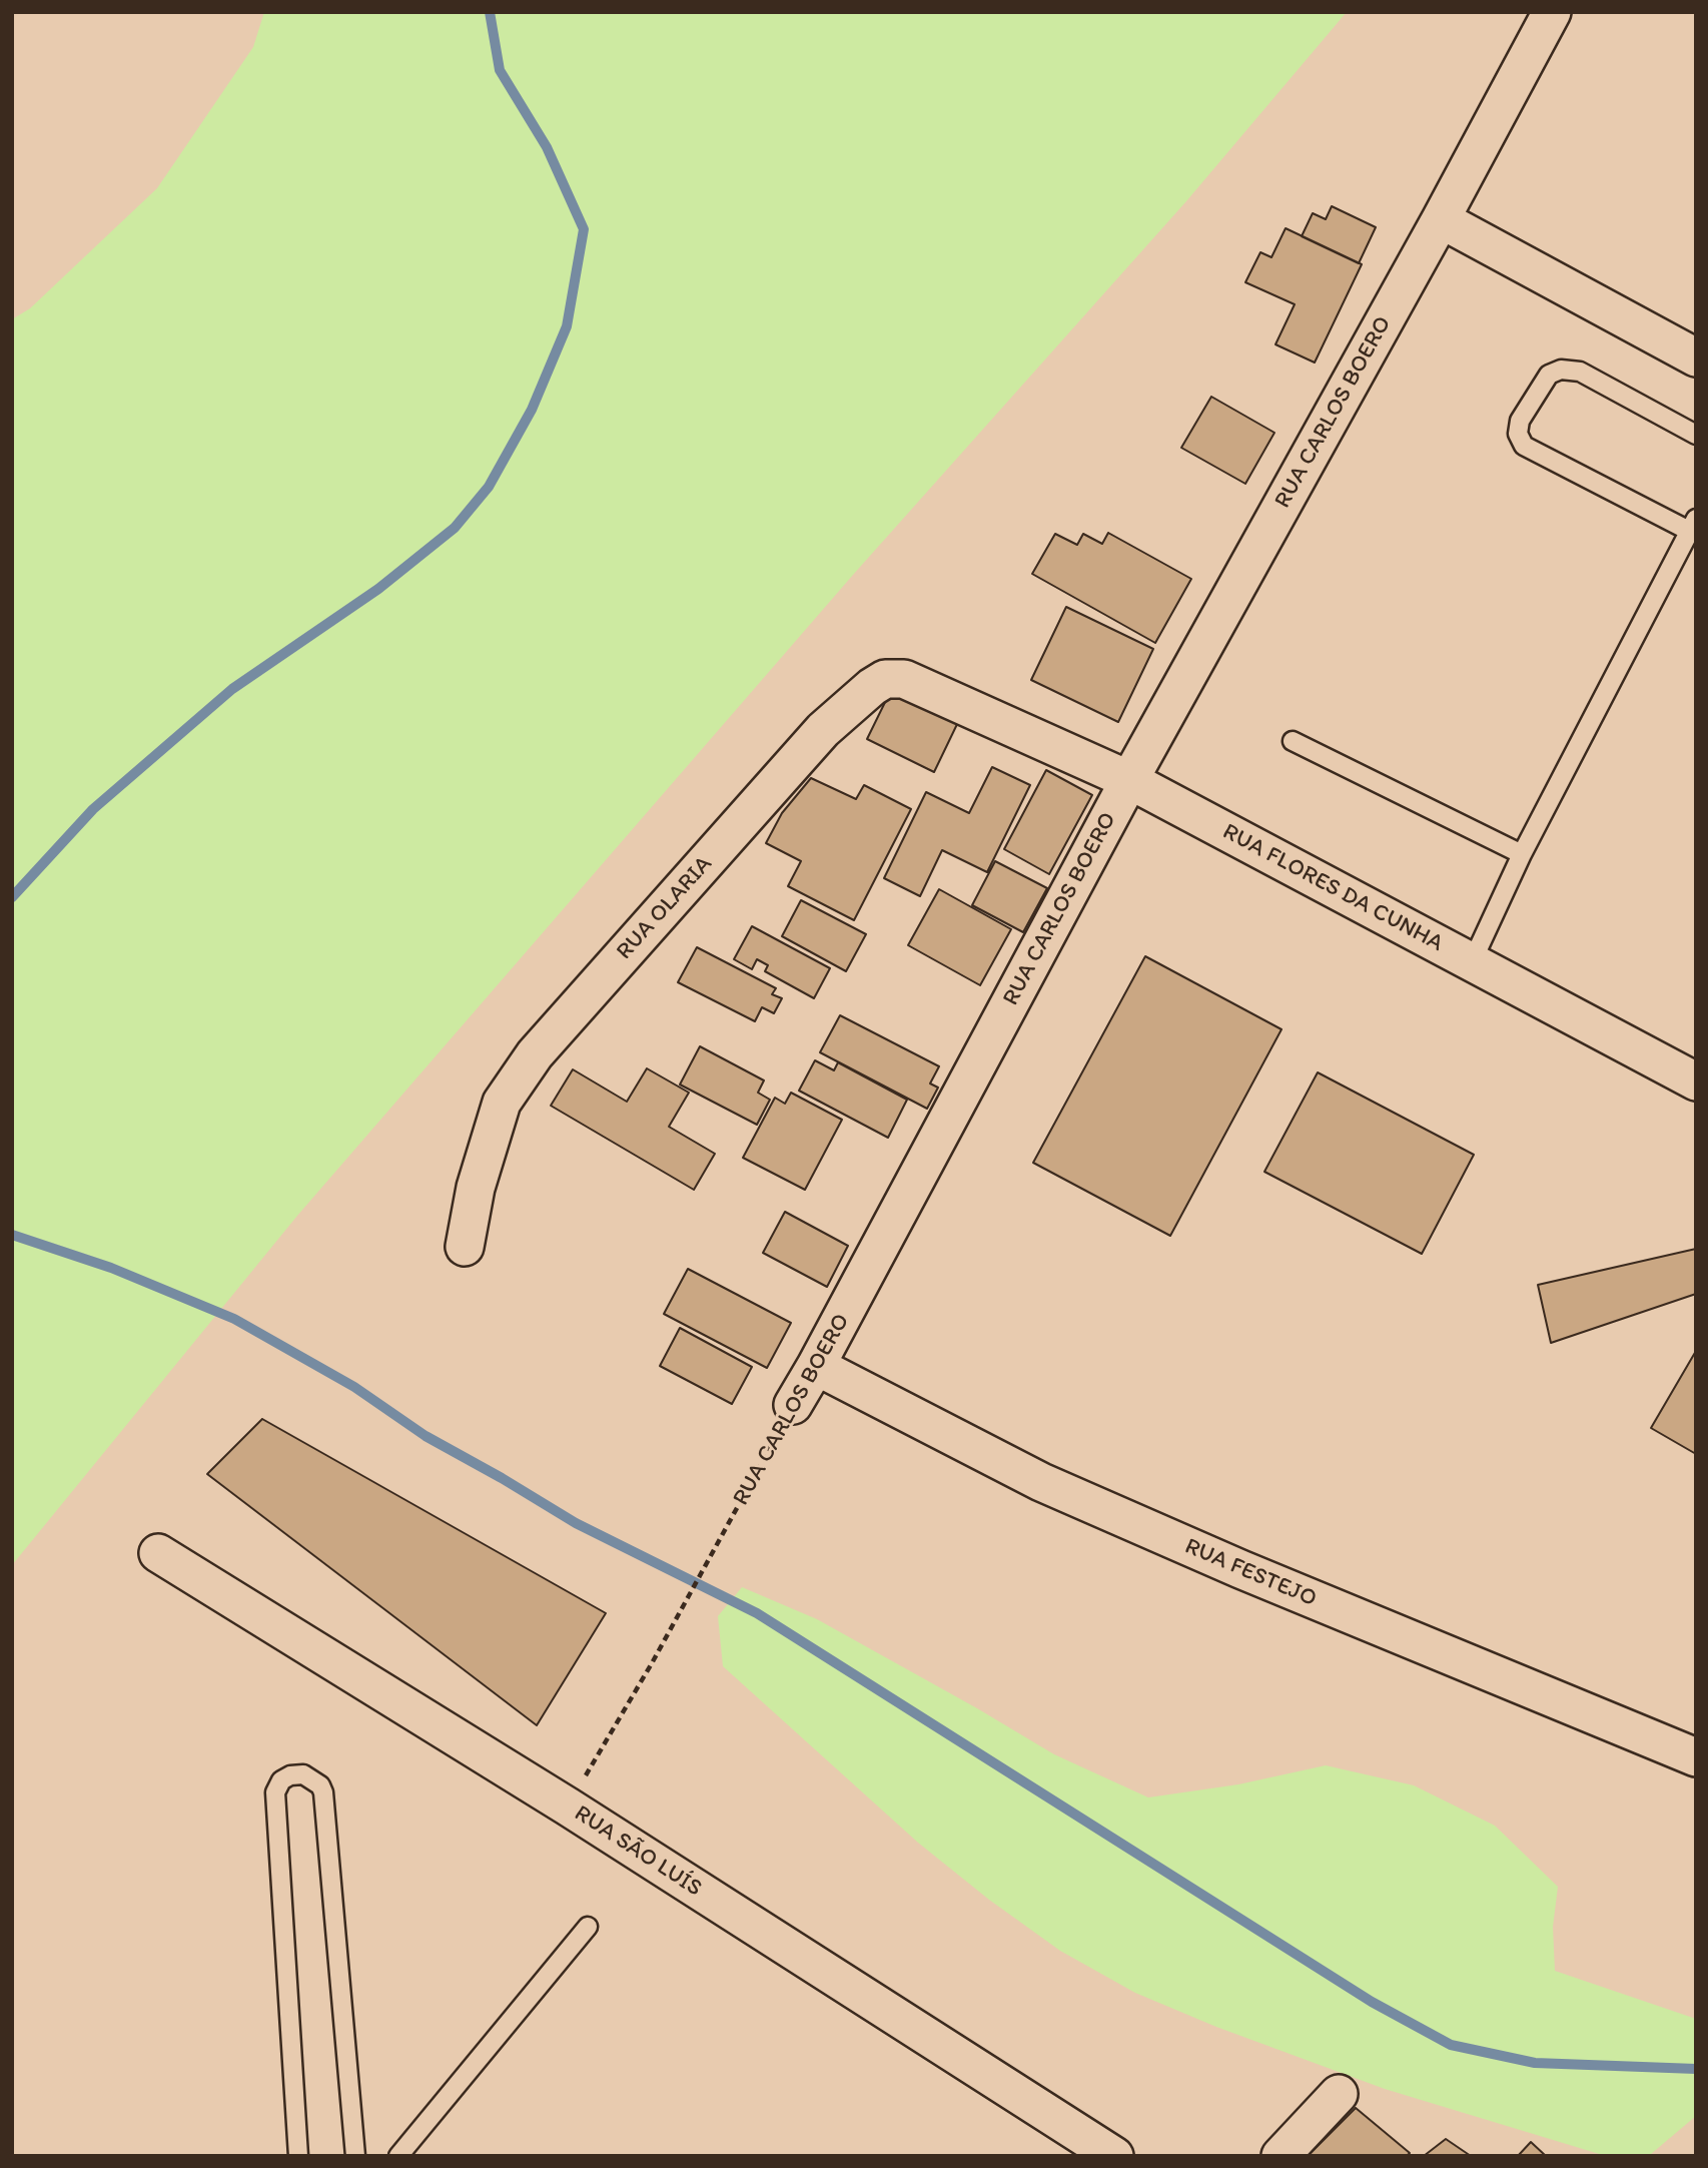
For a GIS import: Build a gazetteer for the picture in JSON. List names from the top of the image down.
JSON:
{
  "streets": {
    "street": [
      "RUA CARLOS BOERO",
      "RUA FLORES DA CUNHA",
      "RUA OLARIA",
      "RUA FESTEJO",
      "RUA SÃO LUÍS"
    ]
  },
  "crossings": [
    ["RUA CARLOS BOERO", "RUA FLORES DA CUNHA"],
    ["RUA CARLOS BOERO", "RUA FESTEJO"],
    ["RUA CARLOS BOERO", "RUA SÃO LUÍS"],
    ["RUA FLORES DA CUNHA", "RUA OLARIA"]
  ]
}
